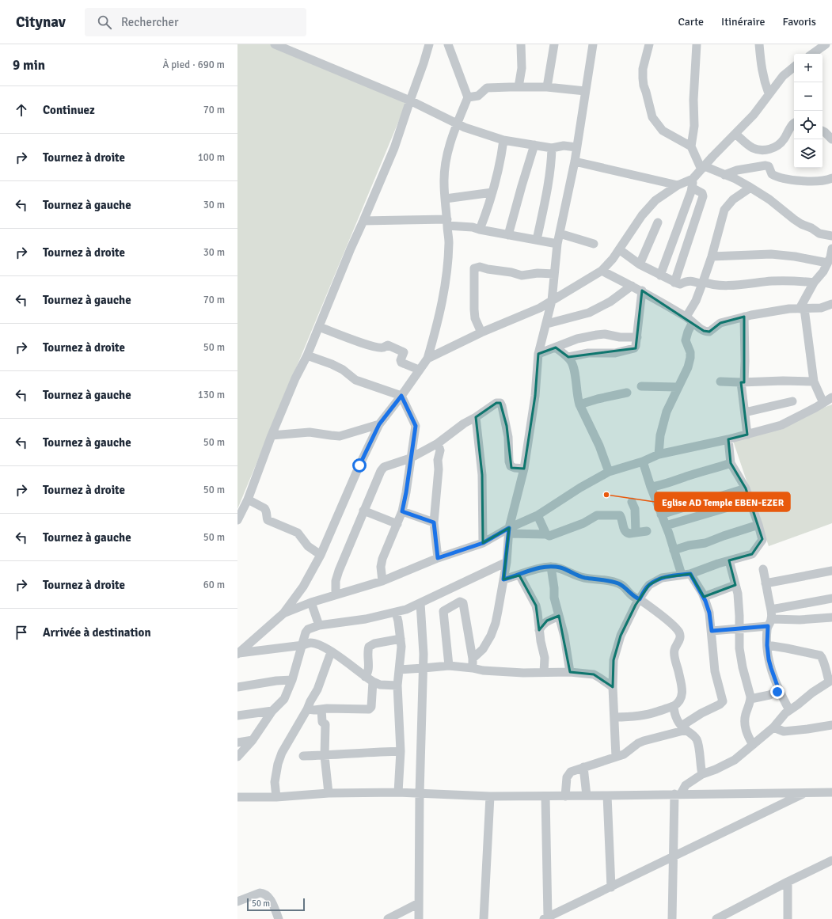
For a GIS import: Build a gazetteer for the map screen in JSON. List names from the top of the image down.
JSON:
{
  "places": ["Eglise AD Temple EBEN-EZER"],
  "scale_bar": "50 m",
  "page": {
    "header": "Citynav",
    "search": "Rechercher",
    "nav": ["Carte", "Itinéraire", "Favoris"],
    "heading": ["9 min", "À pied · 690 m"],
    "map_buttons": ["+", "−"],
    "list": [
      ["Continuez", "70 m"],
      ["Tournez à droite", "100 m"],
      ["Tournez à gauche", "30 m"],
      ["Tournez à droite", "30 m"],
      ["Tournez à gauche", "70 m"],
      ["Tournez à droite", "50 m"],
      ["Tournez à gauche", "130 m"],
      ["Tournez à gauche", "50 m"],
      ["Tournez à droite", "50 m"],
      ["Tournez à gauche", "50 m"],
      ["Tournez à droite", "60 m"],
      "Arrivée à destination"
    ],
    "scale": "50 m"
  }
}
